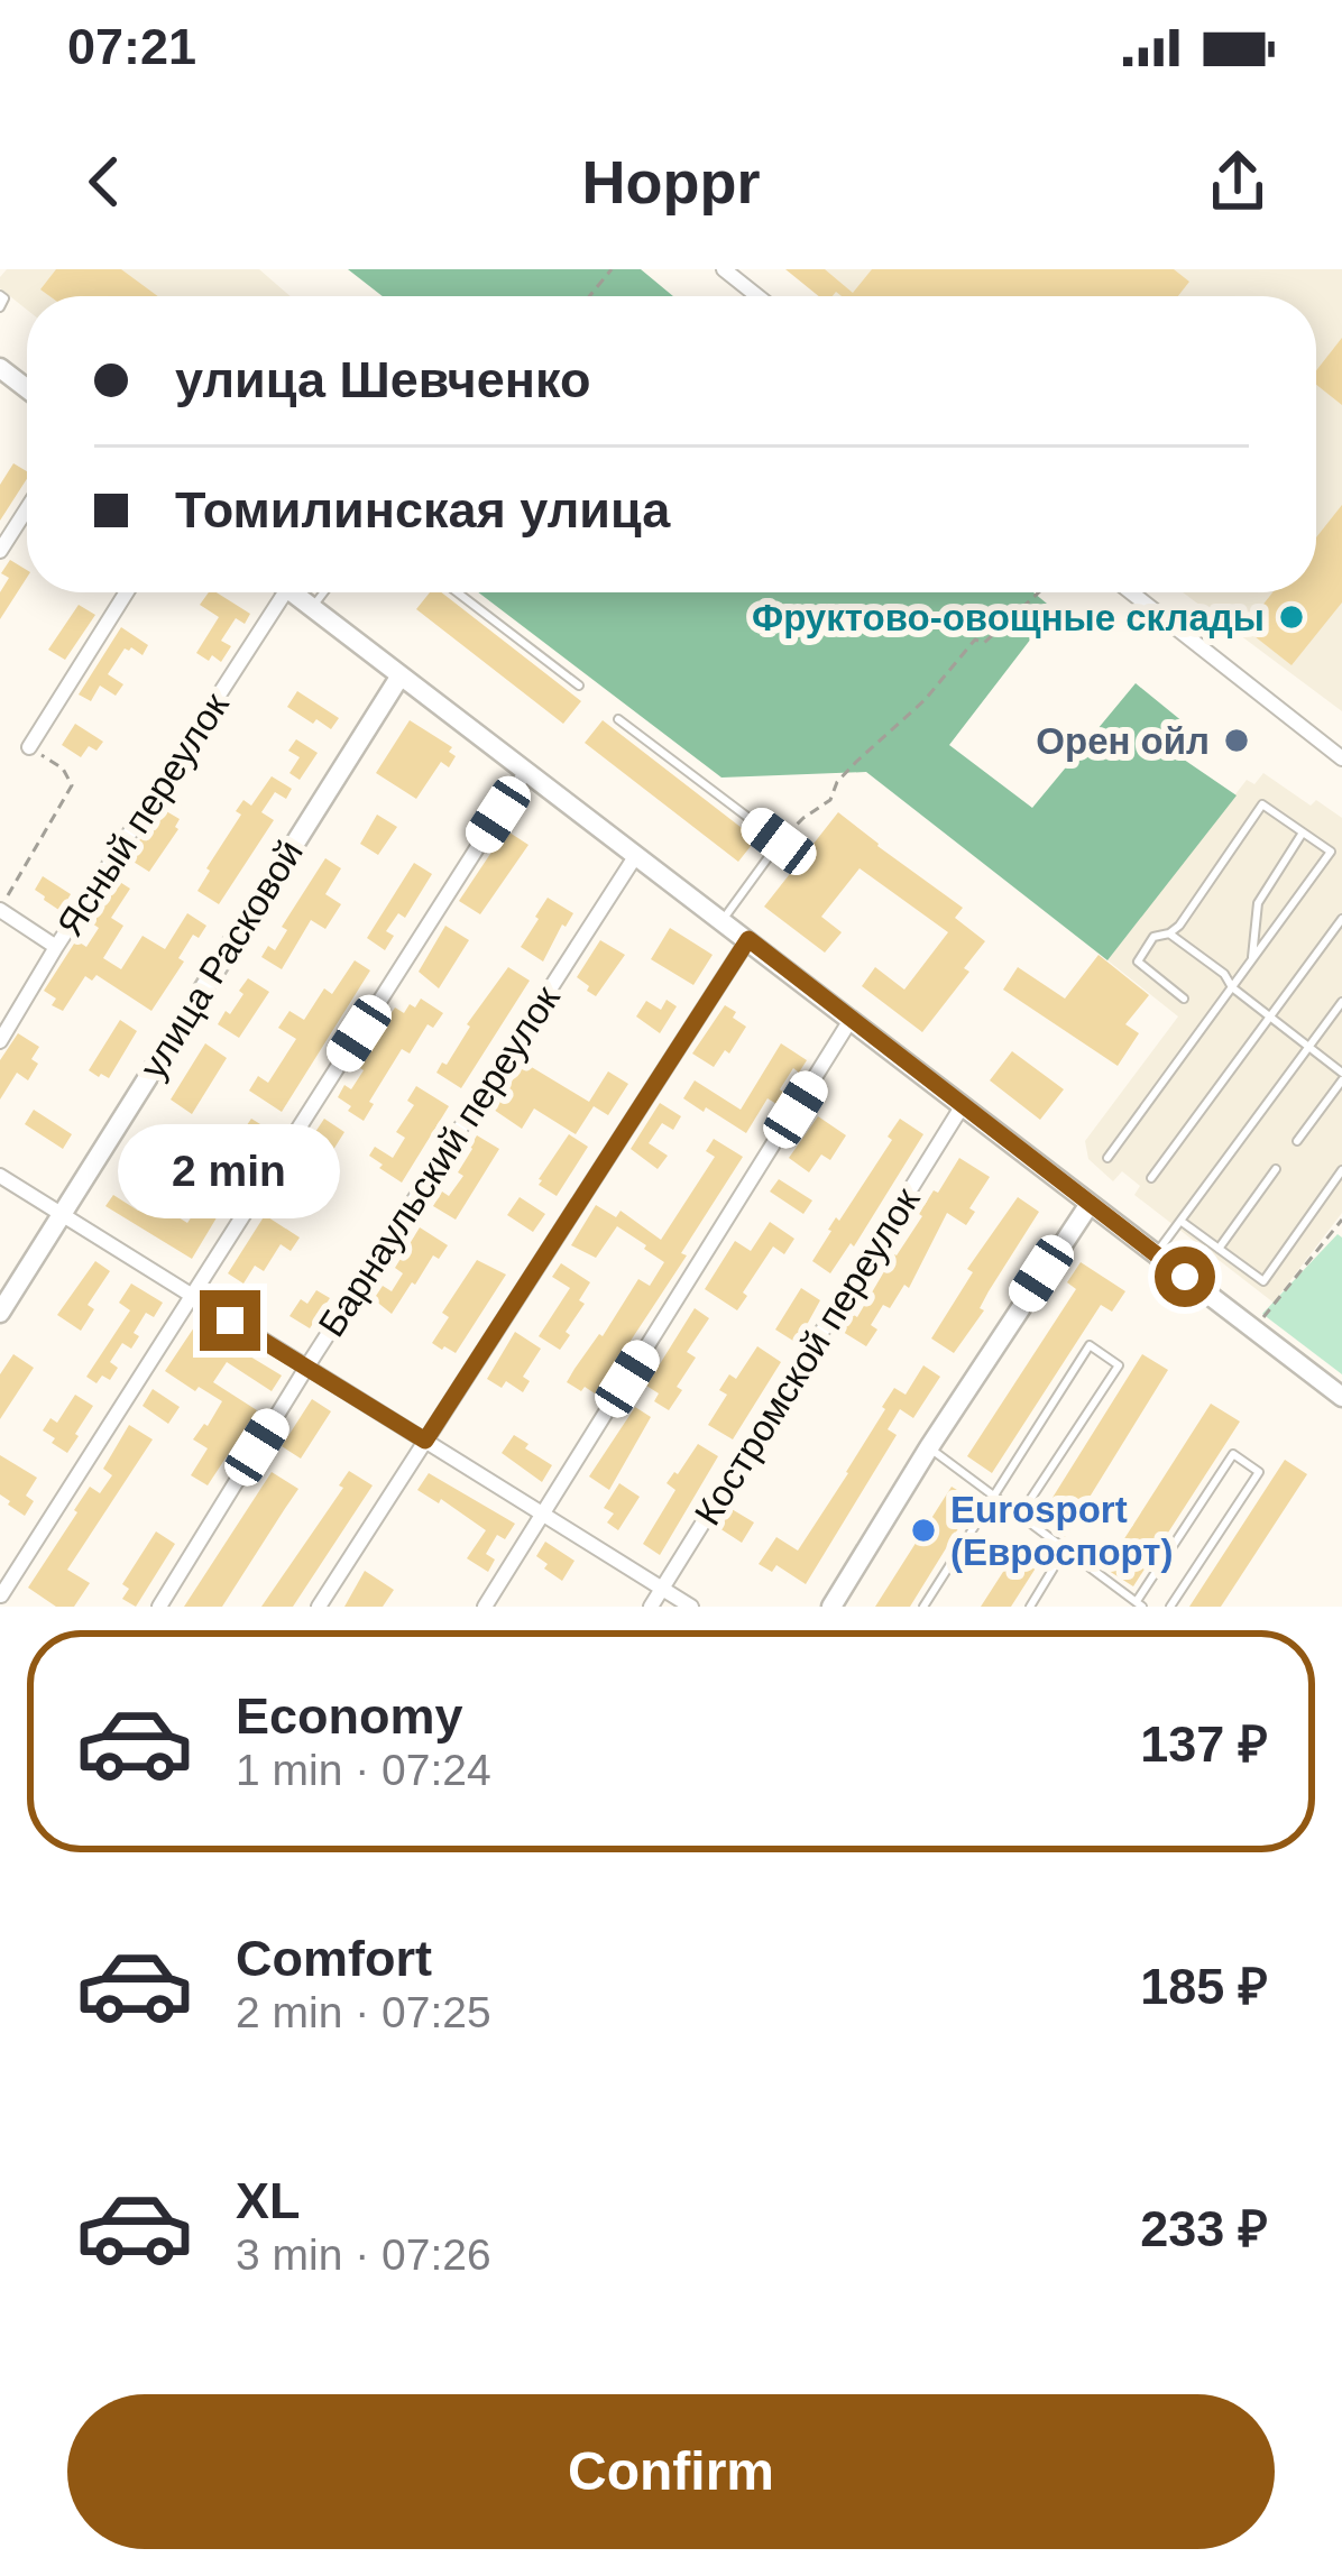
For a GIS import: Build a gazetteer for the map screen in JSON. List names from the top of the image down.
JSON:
{
  "streets": {
    "main road": ["улица Расковой"],
    "street": ["Ясный переулок", "Барнаульский переулок", "Костромской переулок"]
  },
  "places": ["Фруктово-овощные склады", "Орен ойл", "Eurosport (Евроспорт)"],
  "page": {
    "status": "07:21",
    "header": "Hoppr",
    "banner": ["улица Шевченко", "Томилинская улица"],
    "bubble": "2 min",
    "list": [
      {
        "name": "Economy",
        "note": "1 min · 07:24",
        "value": "137 ₽"
      },
      {
        "name": "Comfort",
        "note": "2 min · 07:25",
        "value": "185 ₽"
      },
      {
        "name": "XL",
        "note": "3 min · 07:26",
        "value": "233 ₽"
      }
    ],
    "buttons": "Confirm"
  }
}
